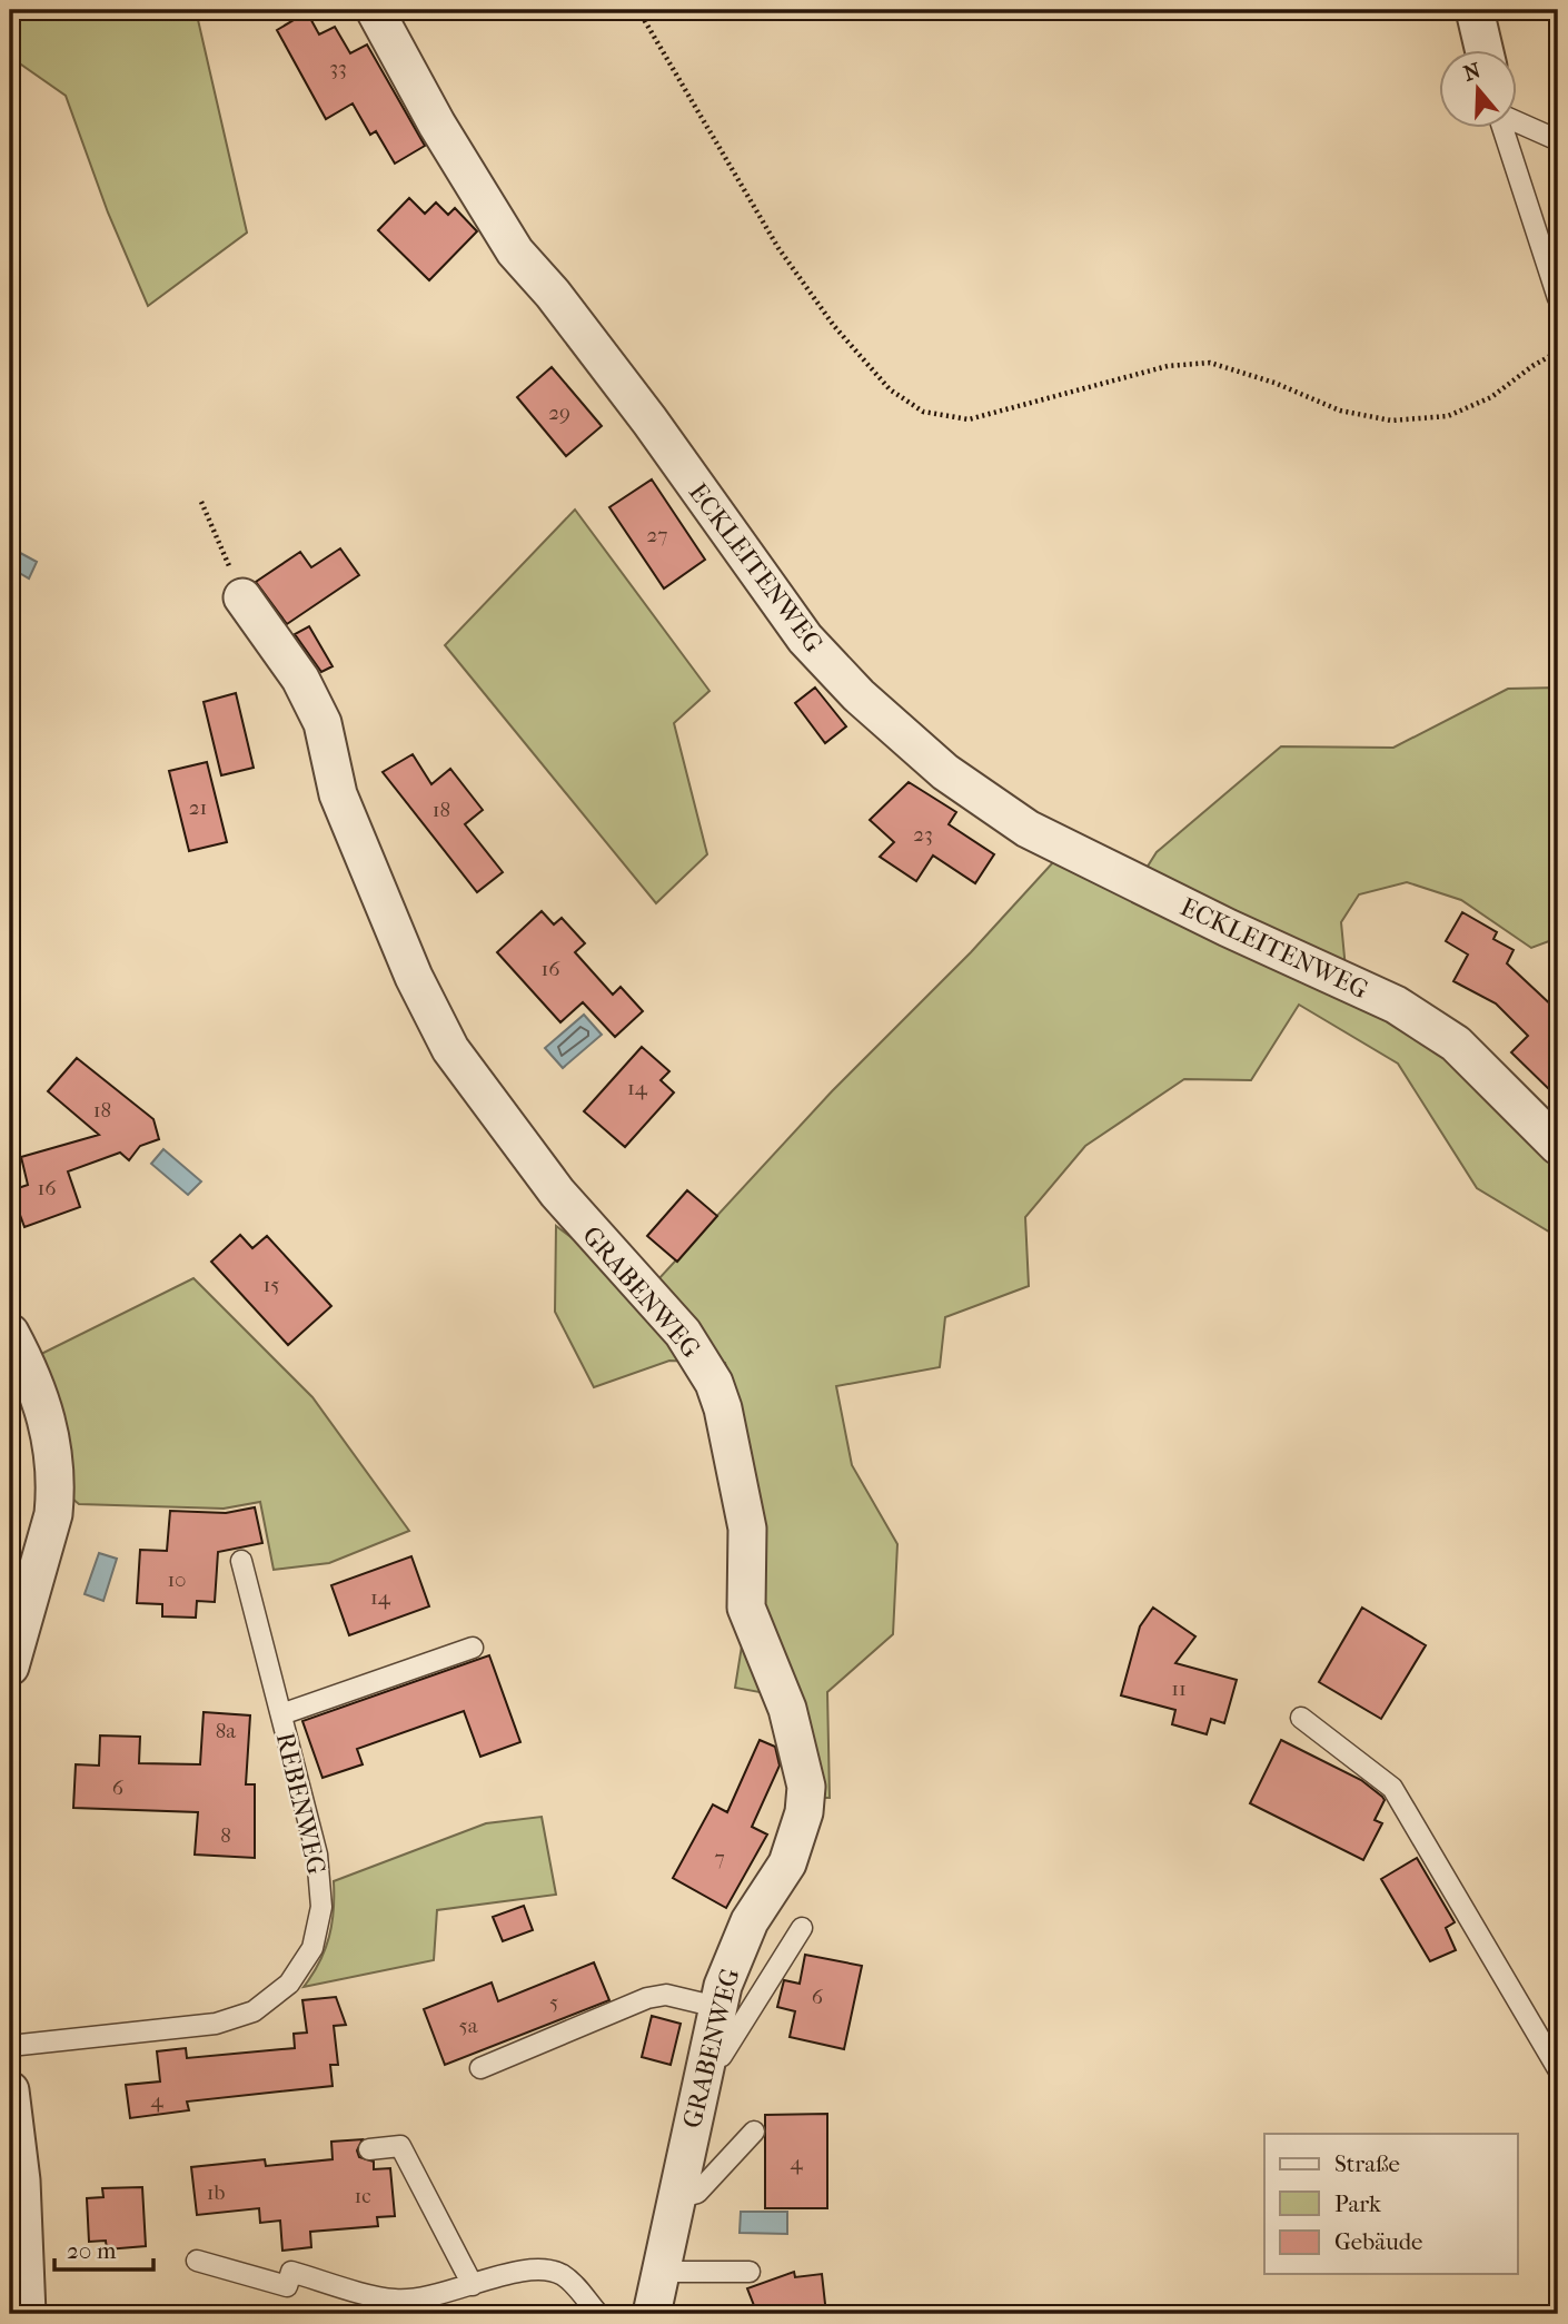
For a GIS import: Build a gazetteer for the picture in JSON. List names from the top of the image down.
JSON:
{
  "streets": {
    "street": ["ECKLEITENWEG", "GRABENWEG"],
    "lane": ["REBENWEG"]
  },
  "house_numbers": [
    "33",
    "29",
    "27",
    "21",
    "18",
    "23",
    "16",
    "14",
    "18",
    "16",
    "15",
    "10",
    "14",
    "11",
    "8a",
    "6",
    "8",
    "7",
    "6",
    "5",
    "5a",
    "4",
    "4",
    "1b",
    "1c"
  ],
  "legend": ["Straße", "Park", "Gebäude"],
  "scale_bar": "20 m",
  "north": "top"
}
